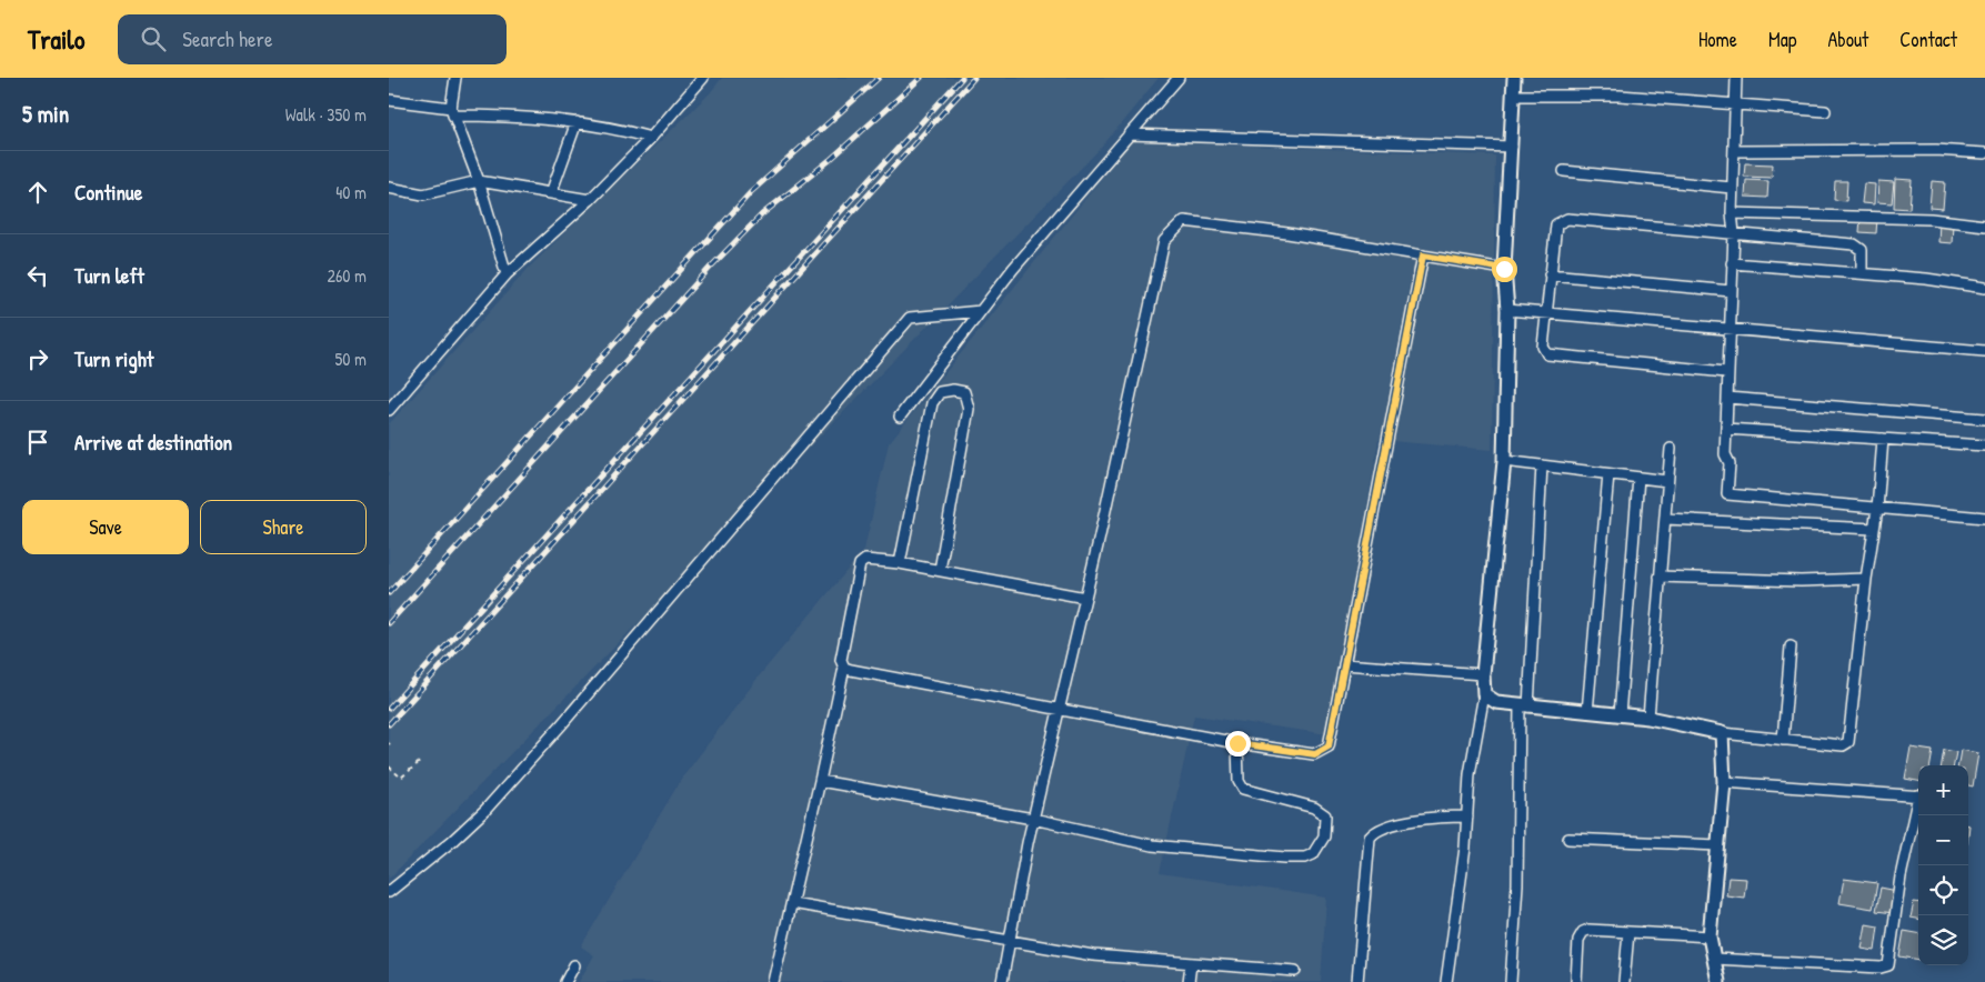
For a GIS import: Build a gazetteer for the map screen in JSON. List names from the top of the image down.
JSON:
{
  "page": {
    "header": "Trailo",
    "search": "Search here",
    "nav": [
      "Home",
      "Map",
      "About",
      "Contact"
    ],
    "heading": ["5 min", "Walk · 350 m"],
    "list": [
      ["Continue", "40 m"],
      ["Turn left", "260 m"],
      ["Turn right", "50 m"],
      "Arrive at destination"
    ],
    "buttons": ["Save", "Share"],
    "map_buttons": ["+", "−"]
  }
}
